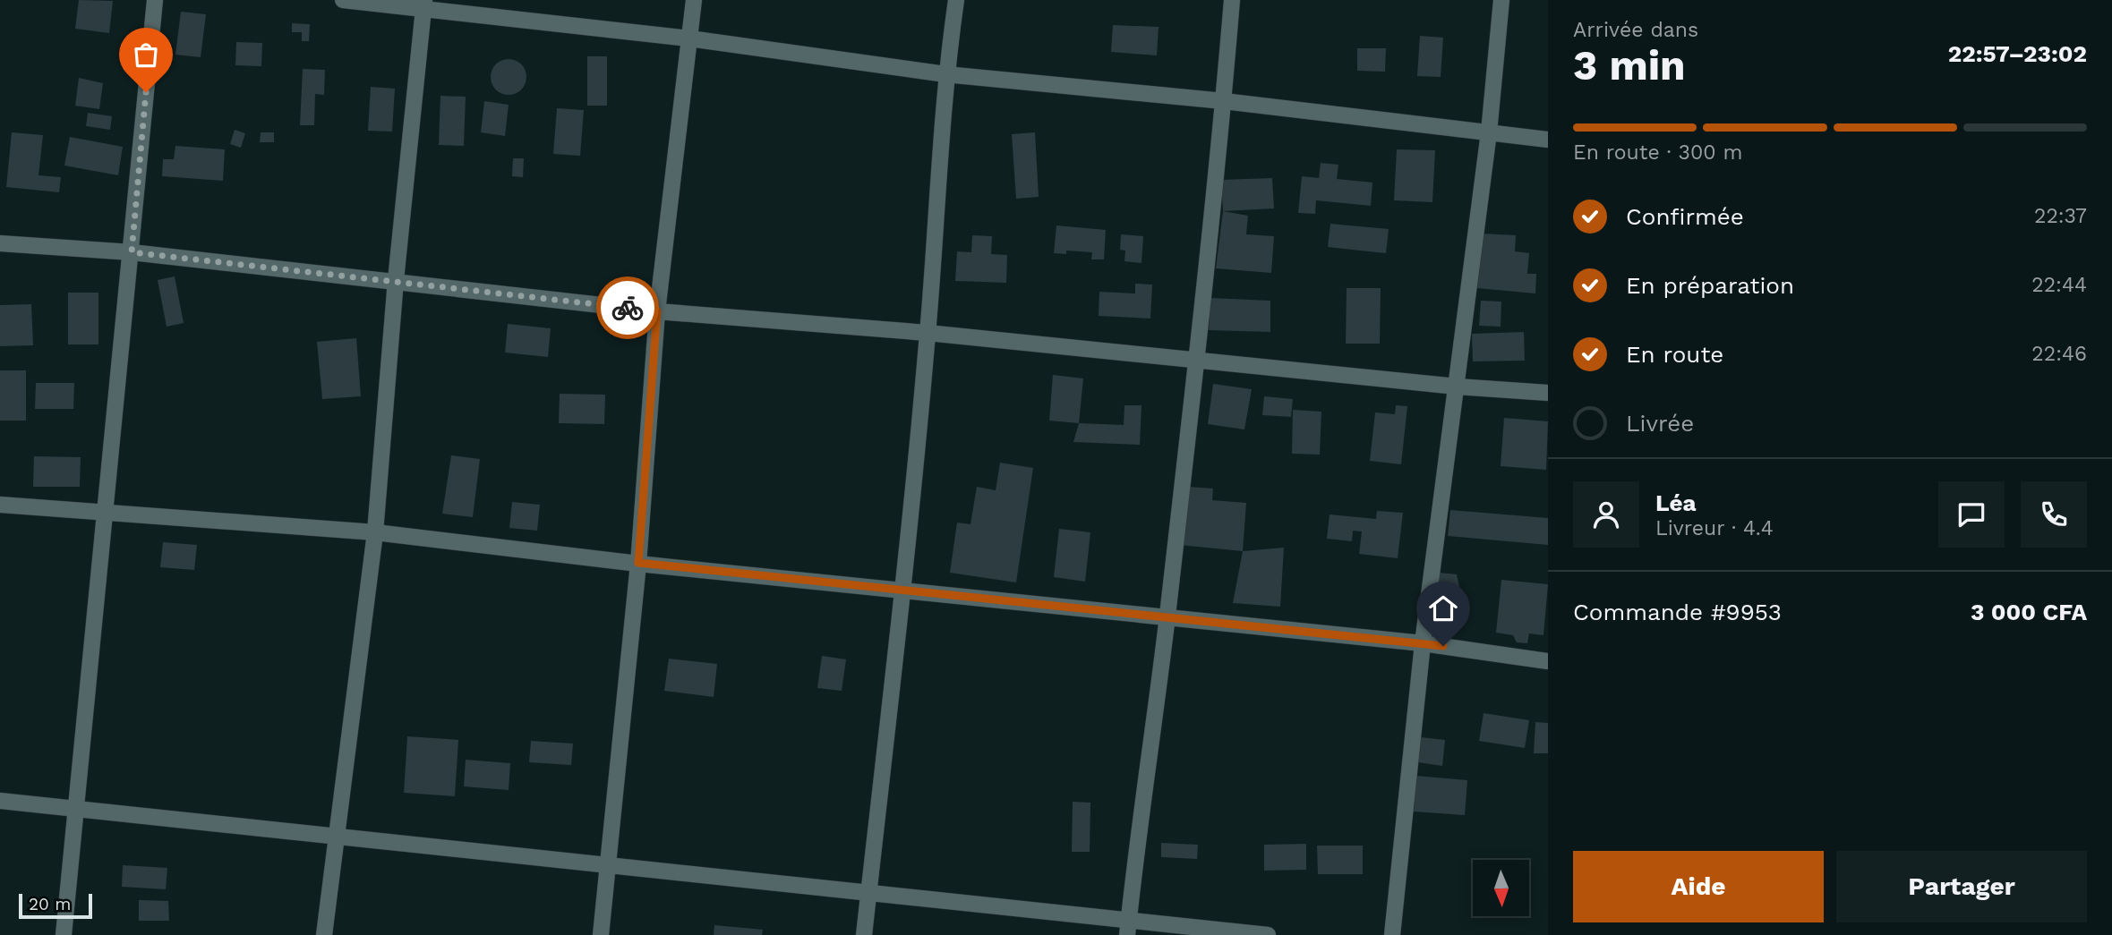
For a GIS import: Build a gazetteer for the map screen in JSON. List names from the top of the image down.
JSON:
{
  "scale_bar": "20 m",
  "north": "bottom",
  "page": {
    "heading": ["3 min", "Arrivée dans", "22:57–23:02"],
    "panel": [
      "Léa",
      "Livreur · 4.4",
      "Commande #9953",
      "3 000 CFA"
    ],
    "bar": "En route · 300 m",
    "list": [
      ["Confirmée", "22:37"],
      ["En préparation", "22:44"],
      ["En route", "22:46"],
      "Livrée"
    ],
    "buttons": ["Aide", "Partager"],
    "scale": "20 m"
  }
}
